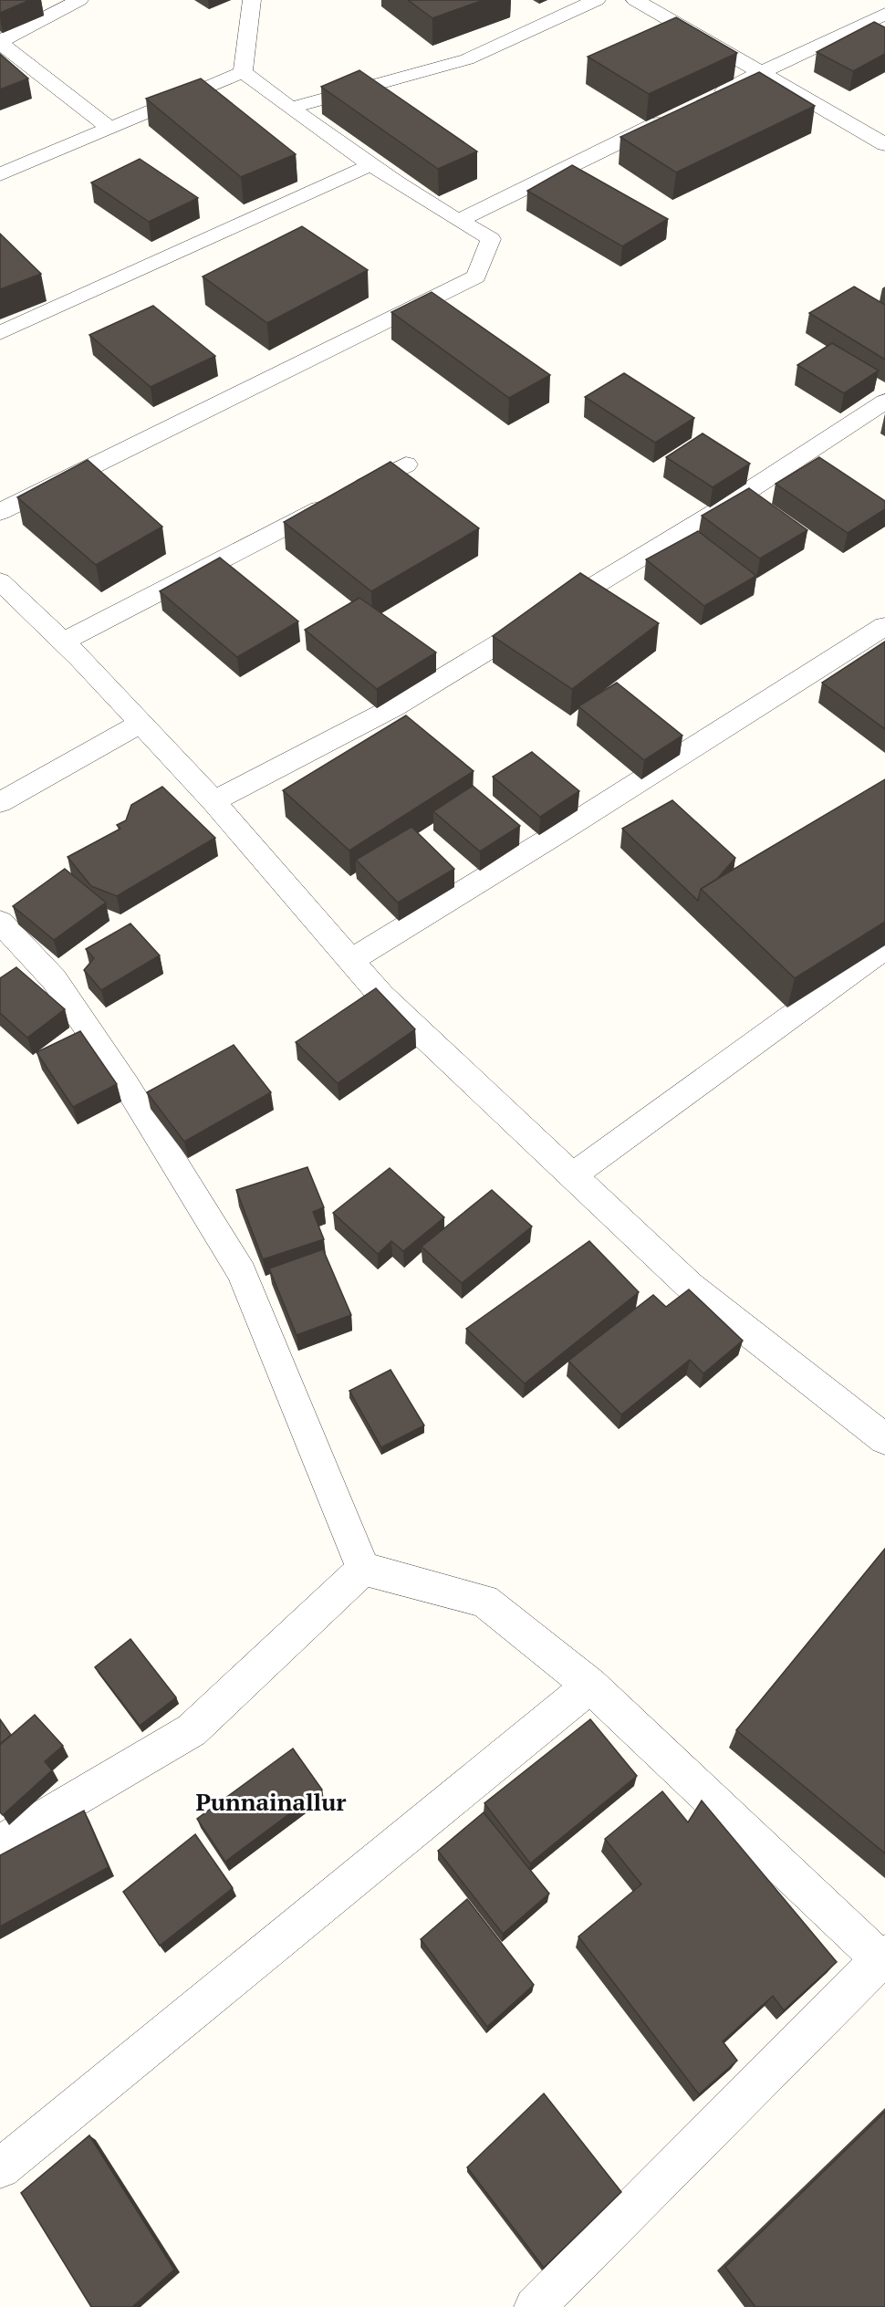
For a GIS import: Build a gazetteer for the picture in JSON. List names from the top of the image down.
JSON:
{
  "districts": ["Punnainallur"]
}
